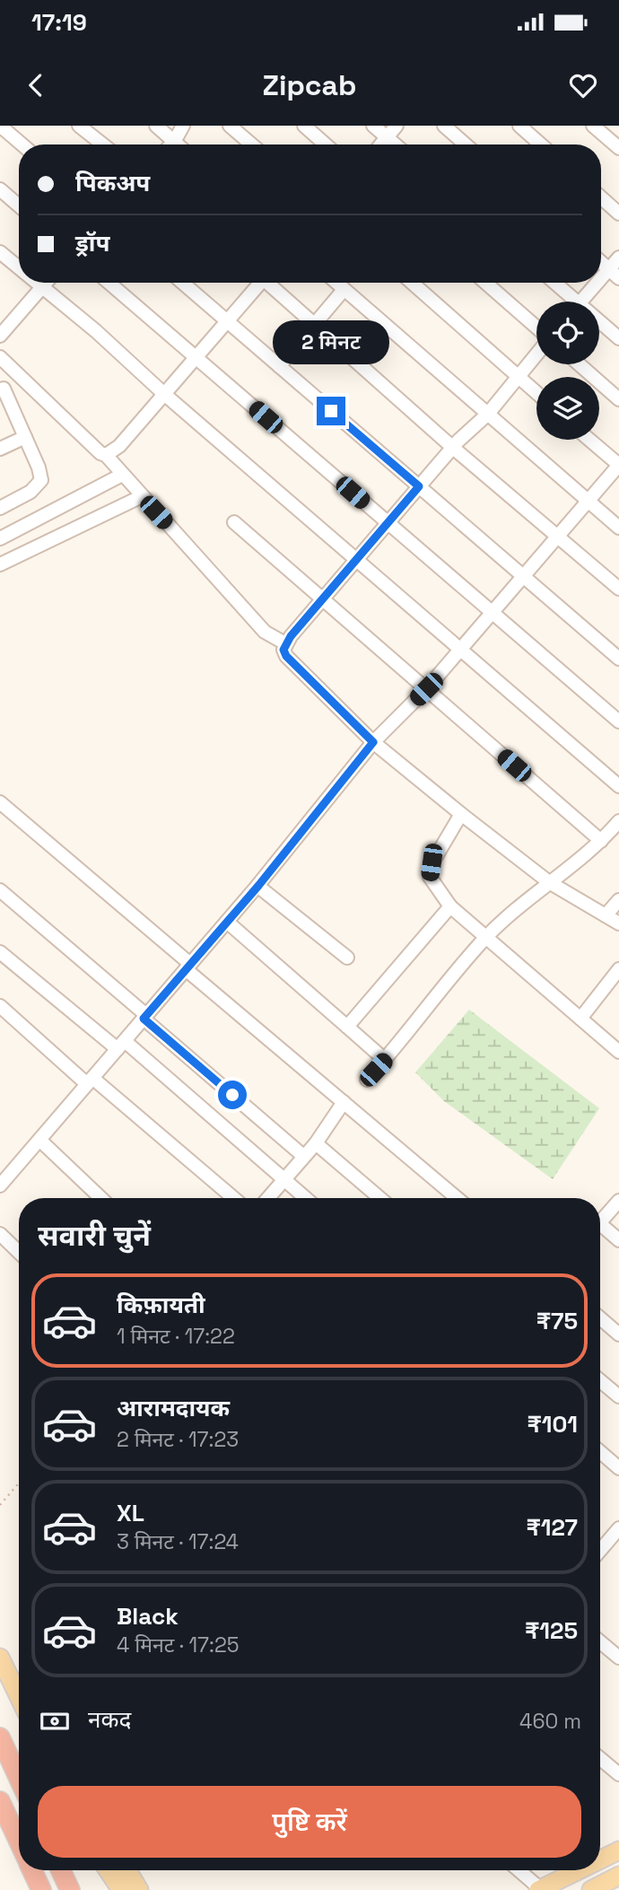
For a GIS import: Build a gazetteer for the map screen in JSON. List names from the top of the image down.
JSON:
{
  "page": {
    "status": "17:19",
    "header": "Zipcab",
    "banner": ["पिकअप", "ड्रॉप"],
    "bubble": "2 मिनट",
    "heading": "सवारी चुनें",
    "list": [
      {
        "name": "किफ़ायती",
        "note": "1 मिनट · 17:22",
        "value": "₹75"
      },
      {
        "name": "आरामदायक",
        "note": "2 मिनट · 17:23",
        "value": "₹101"
      },
      {
        "name": "XL",
        "note": "3 मिनट · 17:24",
        "value": "₹127"
      },
      {
        "name": "Black",
        "note": "4 मिनट · 17:25",
        "value": "₹125"
      }
    ],
    "pay": ["नकद", "460 m"],
    "buttons": "पुष्टि करें"
  }
}
